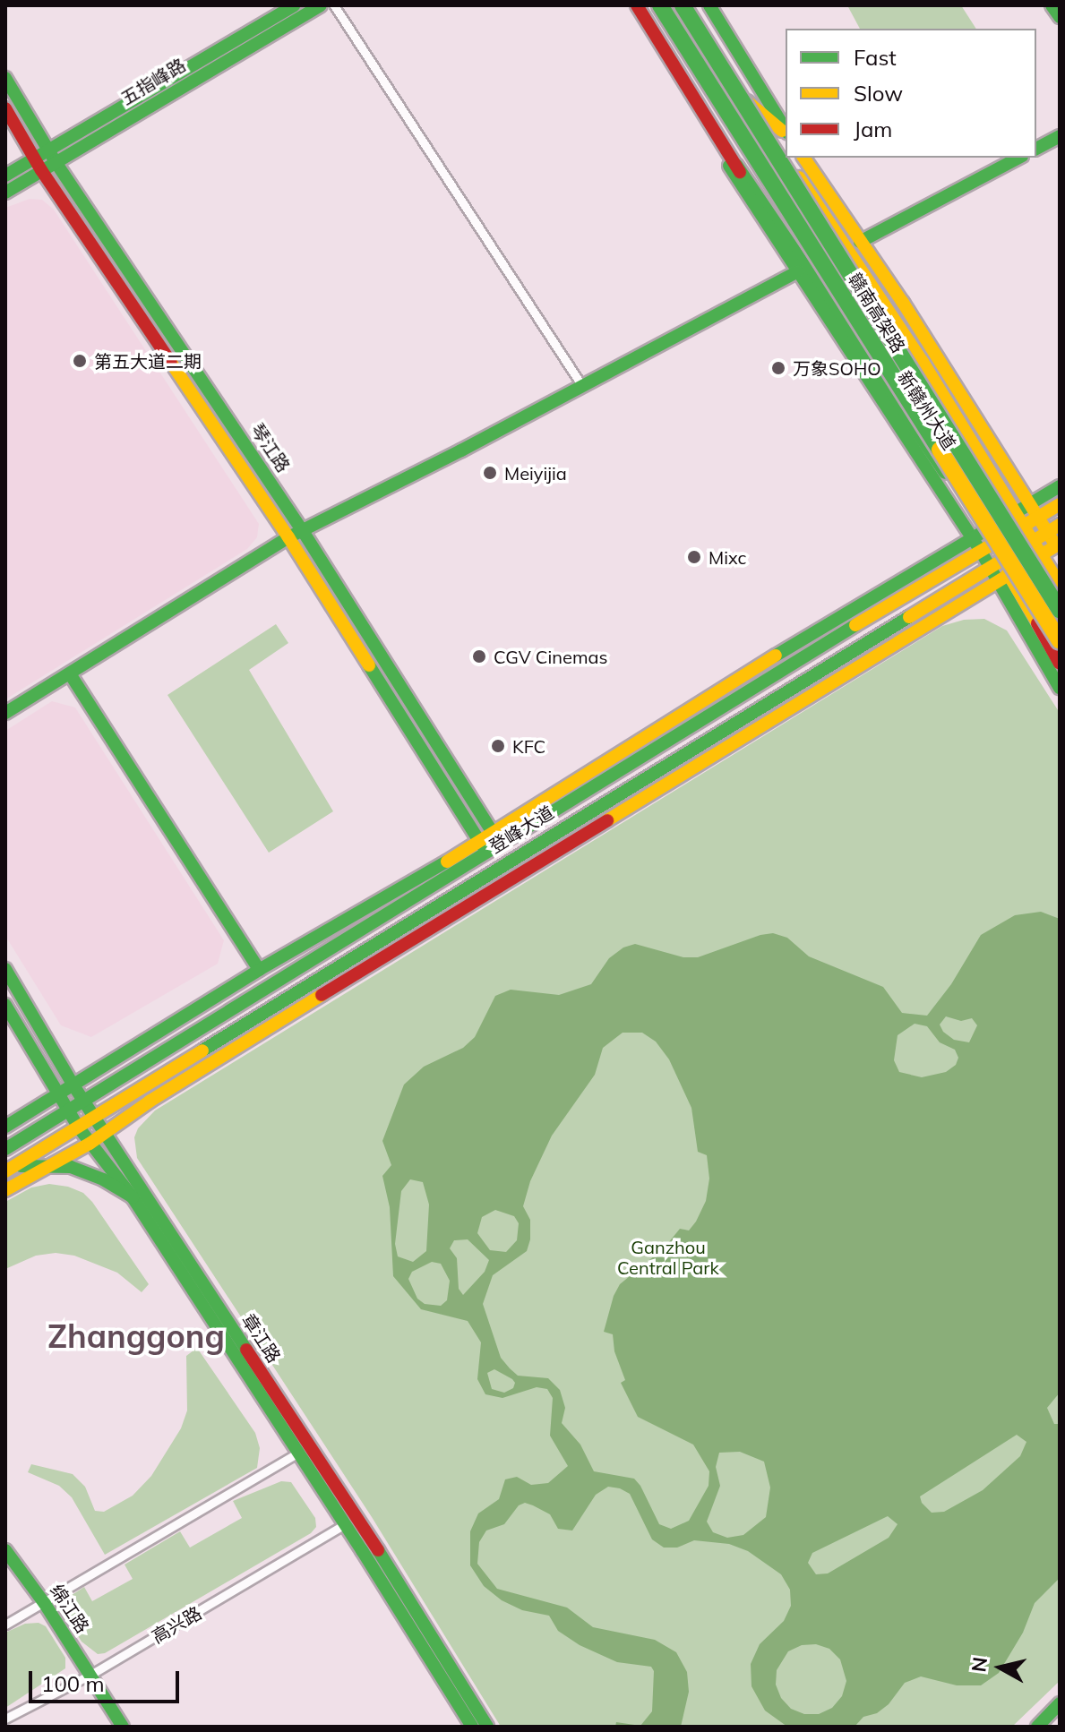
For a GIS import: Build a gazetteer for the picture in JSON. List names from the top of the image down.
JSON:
{
  "streets": {
    "main road": [
      "五指峰路",
      "赣南高架路",
      "新赣州大道",
      "琴江路",
      "登峰大道",
      "章江路",
      "绵江路"
    ],
    "street": ["高兴路"]
  },
  "crossings": [
    ["五指峰路", "琴江路"],
    ["新赣州大道", "登峰大道"],
    ["琴江路", "登峰大道"],
    ["登峰大道", "章江路"],
    ["章江路", "高兴路"],
    ["绵江路", "高兴路"]
  ],
  "districts": ["Zhanggong"],
  "parks": ["Ganzhou Central Park"],
  "places": [
    "第五大道二期",
    "万象SOHO",
    "Meiyijia",
    "Mixc",
    "CGV Cinemas",
    "KFC"
  ],
  "legend": ["Fast", "Slow", "Jam"],
  "scale_bar": "100 m",
  "north": "left"
}
